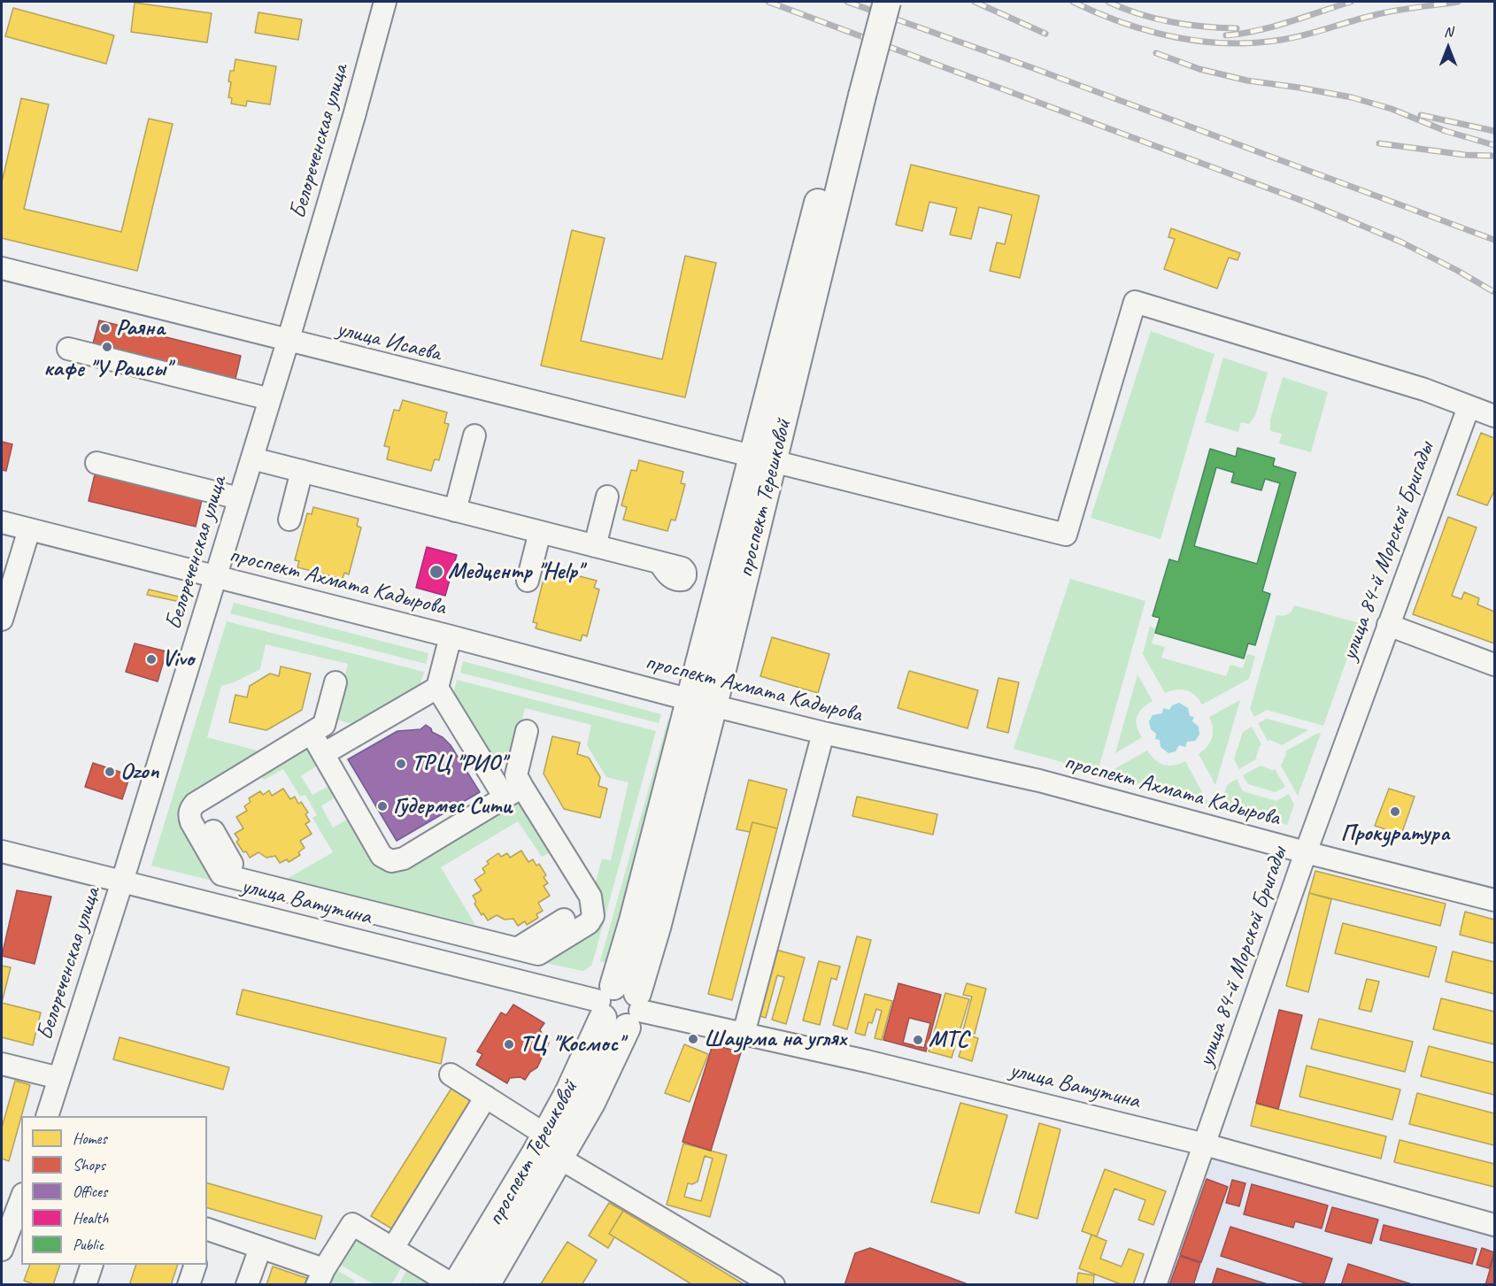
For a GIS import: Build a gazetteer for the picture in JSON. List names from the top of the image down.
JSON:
{
  "streets": {
    "main road": ["проспект Терешковой"],
    "street": [
      "Белореченская улица",
      "улица Исаева",
      "улица 84-й Морской Бригады",
      "проспект Ахмата Кадырова",
      "улица Ватутина"
    ]
  },
  "crossings": [
    ["Белореченская улица", "улица Исаева"],
    ["Белореченская улица", "проспект Ахмата Кадырова"],
    ["Белореченская улица", "улица Ватутина"],
    ["улица Исаева", "проспект Терешковой"],
    ["улица Исаева", "улица 84-й Морской Бригады"],
    ["проспект Терешковой", "проспект Ахмата Кадырова"],
    ["проспект Терешковой", "улица Ватутина"],
    ["улица 84-й Морской Бригады", "проспект Ахмата Кадырова"],
    ["улица 84-й Морской Бригады", "улица Ватутина"]
  ],
  "places": [
    "Раяна",
    "кафе \"У Раисы\"",
    "Медцентр \"Help\"",
    "Vivo",
    "ТРЦ \"РИО\"",
    "Ozon",
    "Гудермес Сити",
    "Прокуратура",
    "Шаурма на углях",
    "МТС",
    "ТЦ \"Космос\""
  ],
  "legend": [
    "Homes",
    "Shops",
    "Offices",
    "Health",
    "Public"
  ],
  "north": "top"
}
